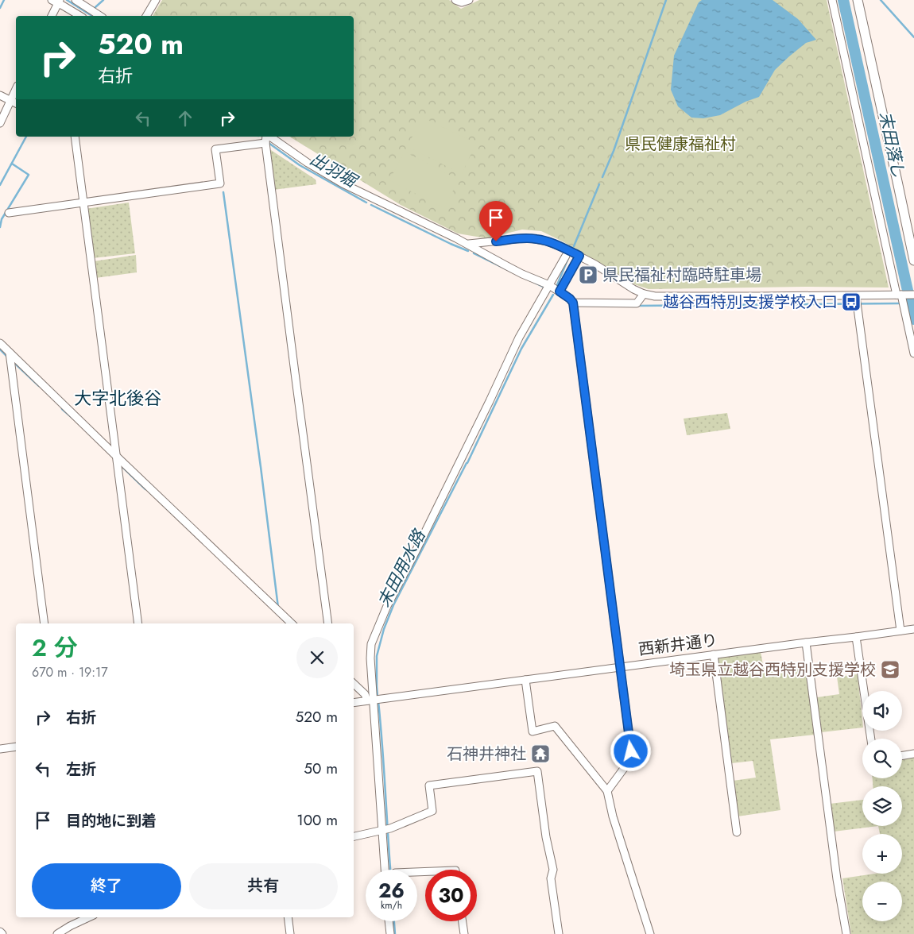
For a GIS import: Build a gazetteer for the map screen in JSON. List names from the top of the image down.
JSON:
{
  "streets": {
    "street": ["西新井通り"]
  },
  "districts": ["大字北後谷"],
  "water": ["末田落し", "出羽堀", "末田用水路"],
  "parks": ["県民健康福祉村"],
  "places": {
    "parking": ["県民福祉村臨時駐車場"],
    "bus stop": ["越谷西特別支援学校入口"],
    "school or university": ["埼玉県立越谷西特別支援学校"],
    "temple": ["石神井神社"]
  },
  "page": {
    "turn": ["520 m", "右折"],
    "heading": ["2 分", "670 m · 19:17"],
    "map_buttons": ["+", "−"],
    "list": [
      {
        "name": "右折",
        "value": "520 m"
      },
      {
        "name": "左折",
        "value": "50 m"
      },
      {
        "name": "目的地に到着",
        "value": "100 m"
      }
    ],
    "buttons": ["終了", "共有"],
    "speed": "26 km/h",
    "limit": "30"
  }
}
